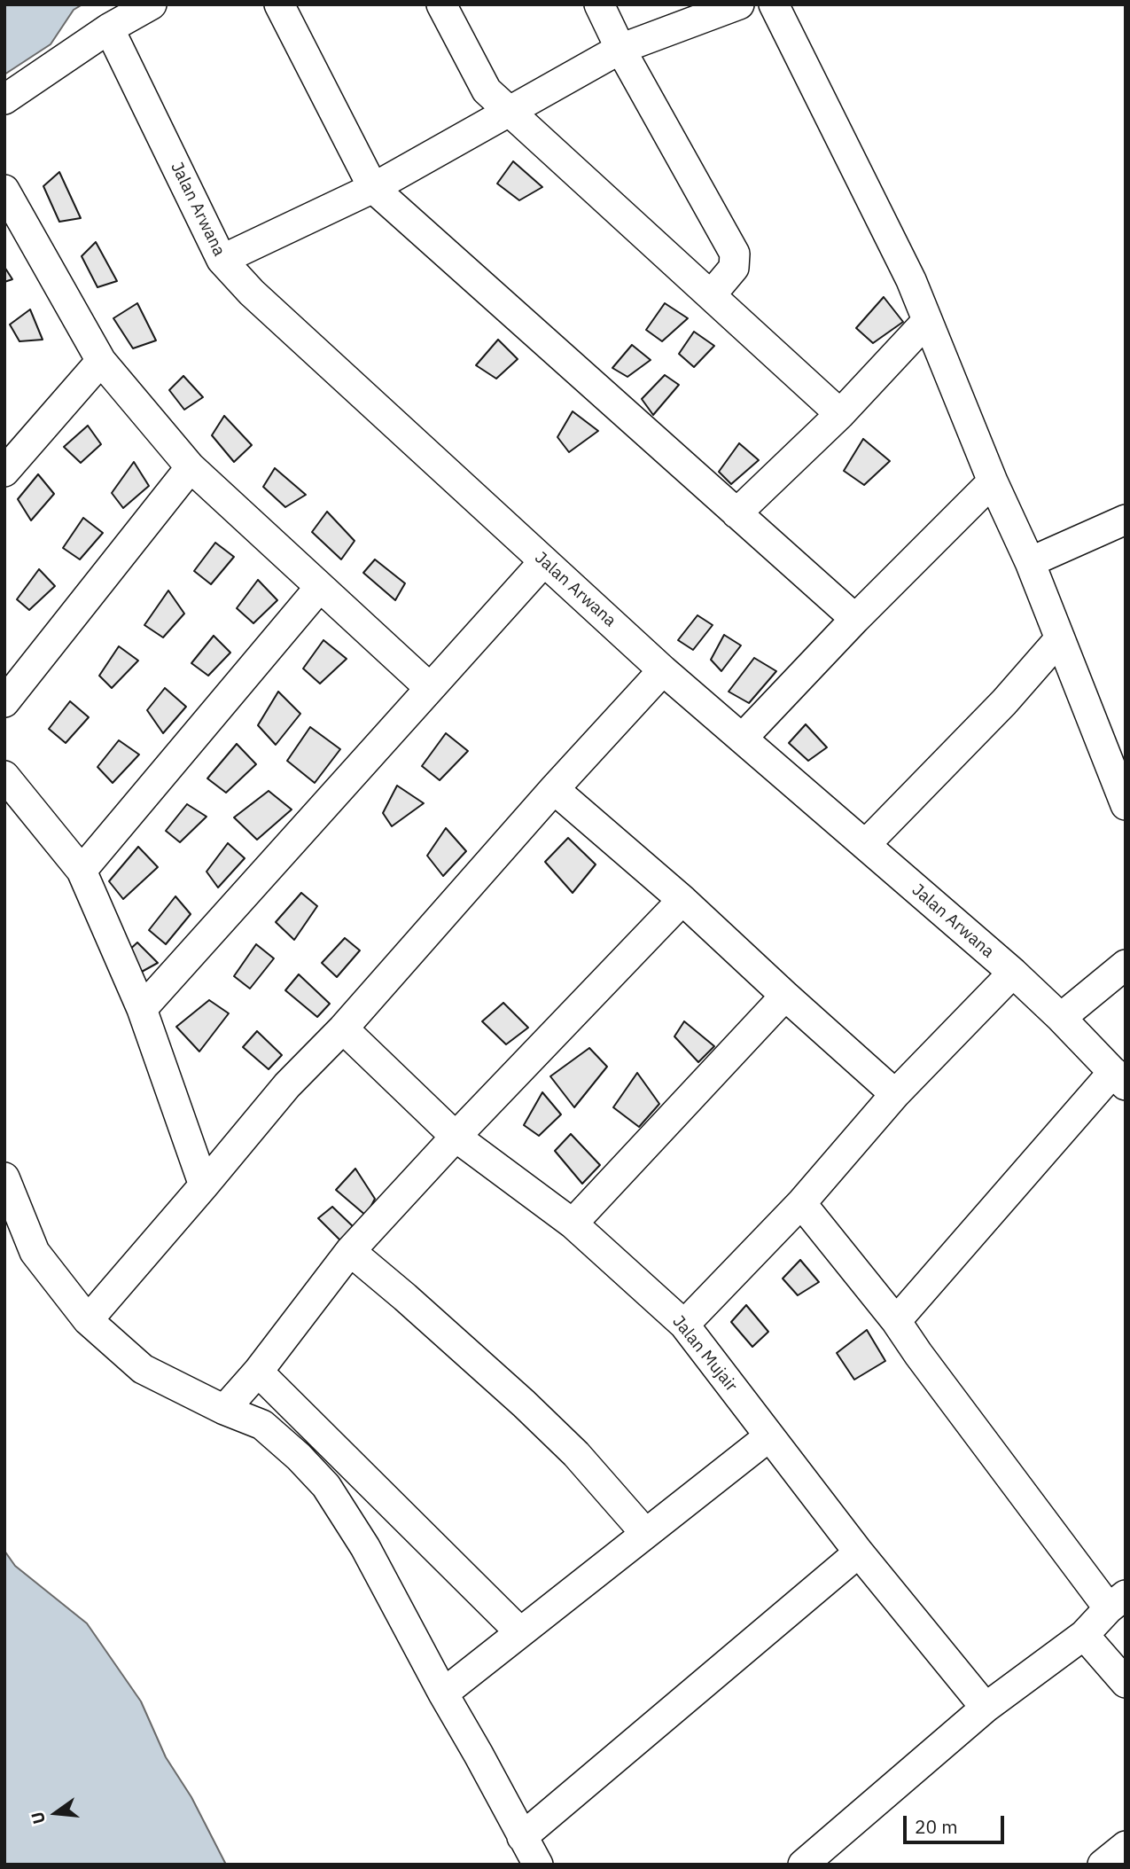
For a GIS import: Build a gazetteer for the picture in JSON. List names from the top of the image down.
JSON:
{
  "streets": {
    "street": ["Jalan Arwana", "Jalan Mujair"]
  },
  "scale_bar": "20 m",
  "north": "left"
}
